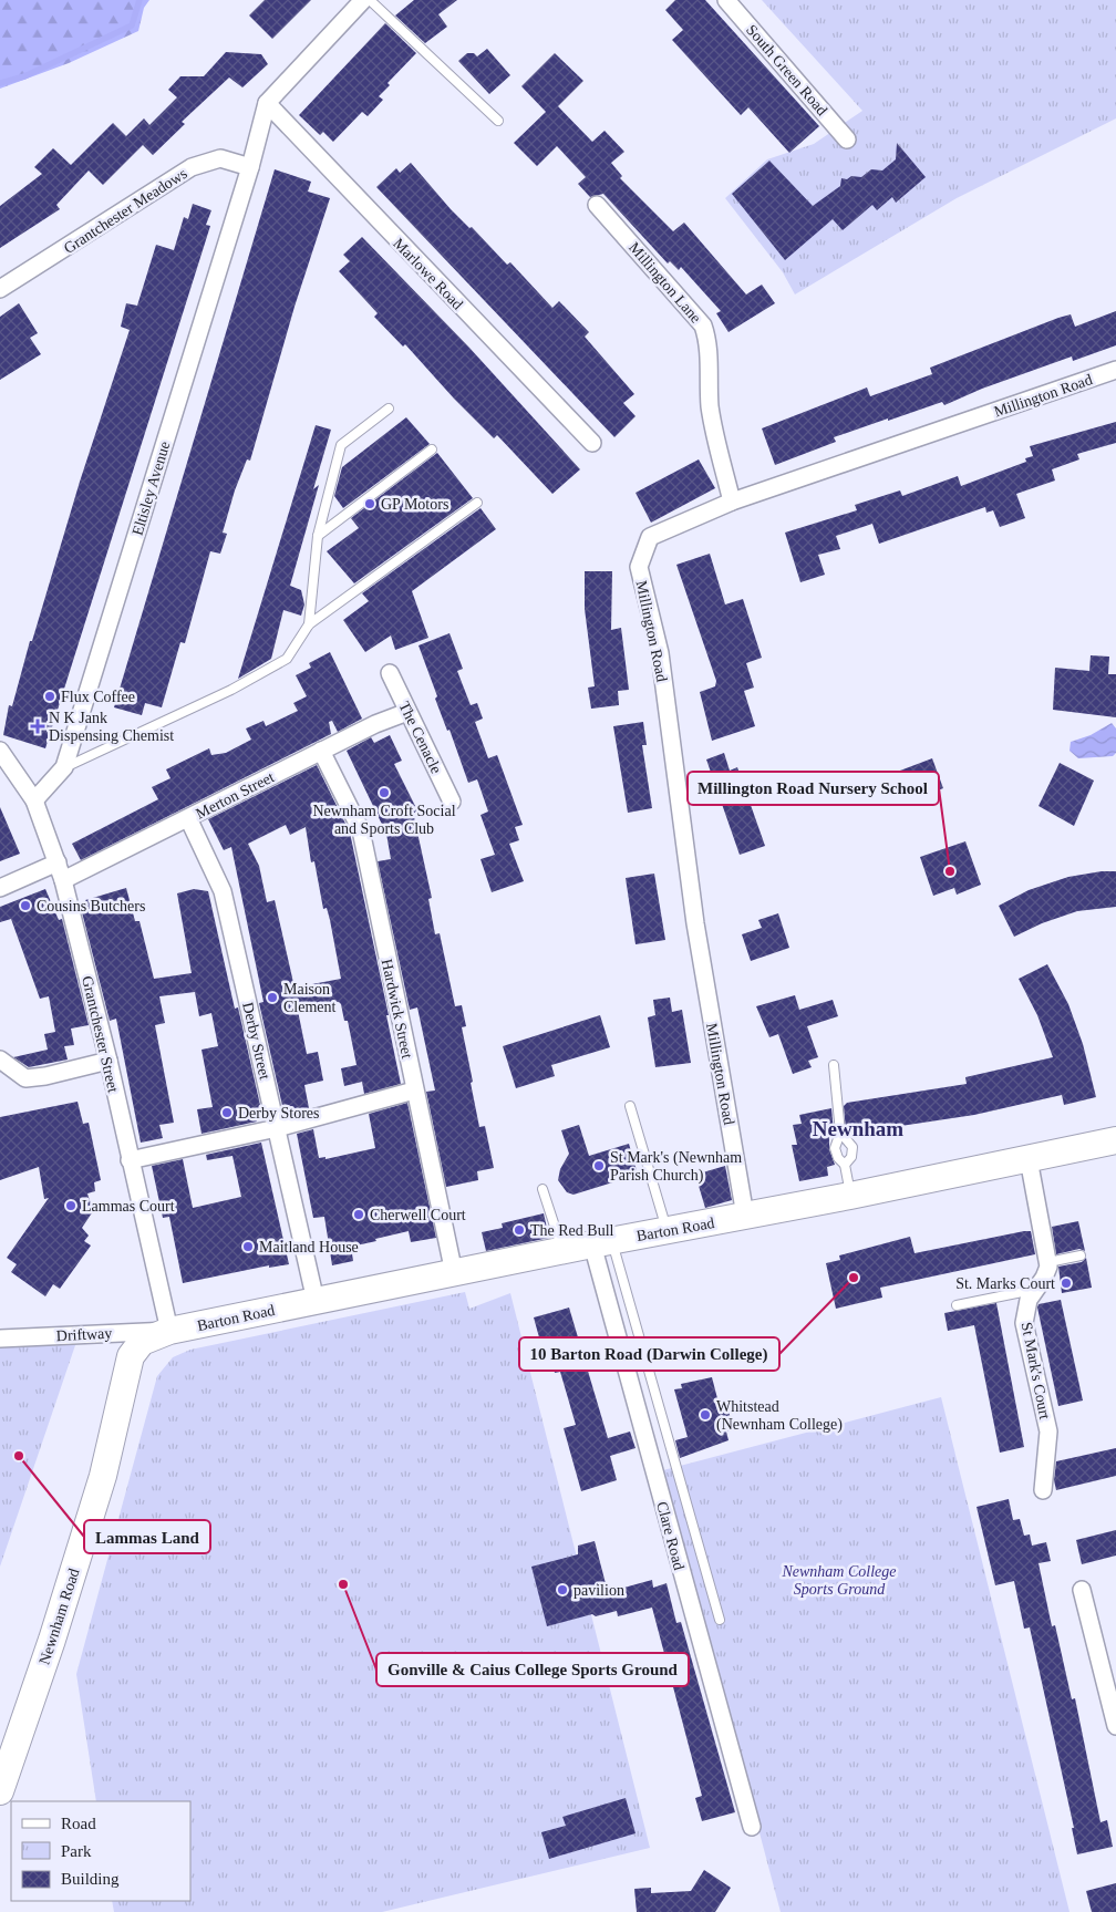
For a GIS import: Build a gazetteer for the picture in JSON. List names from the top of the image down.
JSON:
{
  "streets": {
    "main road": ["Barton Road", "Newnham Road"],
    "street": [
      "South Green Road",
      "Grantchester Meadows",
      "Marlowe Road",
      "Millington Lane",
      "Millington Road",
      "Eltisley Avenue",
      "The Cenacle",
      "Merton Street",
      "Hardwick Street",
      "Grantchester Street",
      "Derby Street",
      "Driftway",
      "St Mark's Court",
      "Clare Road"
    ]
  },
  "crossings": [
    ["Grantchester Meadows", "Eltisley Avenue"],
    ["Millington Lane", "Millington Road"],
    ["Millington Road", "Barton Road"],
    ["Eltisley Avenue", "Grantchester Street"],
    ["The Cenacle", "Merton Street"],
    ["Merton Street", "Hardwick Street"],
    ["Merton Street", "Grantchester Street"],
    ["Merton Street", "Derby Street"],
    ["Hardwick Street", "Barton Road"],
    ["Grantchester Street", "Barton Road"],
    ["Grantchester Street", "Driftway"],
    ["Grantchester Street", "Newnham Road"],
    ["Derby Street", "Barton Road"],
    ["Barton Road", "Driftway"],
    ["Barton Road", "Clare Road"],
    ["Barton Road", "Newnham Road"],
    ["Driftway", "Newnham Road"]
  ],
  "districts": ["Newnham"],
  "parks": ["Newnham College Sports Ground"],
  "places": {
    "other": [
      "GP Motors",
      "Flux Coffee",
      "Newnham Croft Social and Sports Club",
      "Millington Road Nursery School",
      "Cousins Butchers",
      "Maison Clement",
      "Derby Stores",
      "St Mark's (Newnham Parish Church)",
      "Lammas Court",
      "Cherwell Court",
      "The Red Bull",
      "Maitland House",
      "10 Barton Road (Darwin College)",
      "St. Marks Court",
      "Whitstead (Newnham College)",
      "Lammas Land",
      "Gonville & Caius College Sports Ground",
      "pavilion"
    ],
    "health": ["N K Jank Dispensing Chemist"]
  },
  "legend": ["Road", "Park", "Building"]
}
